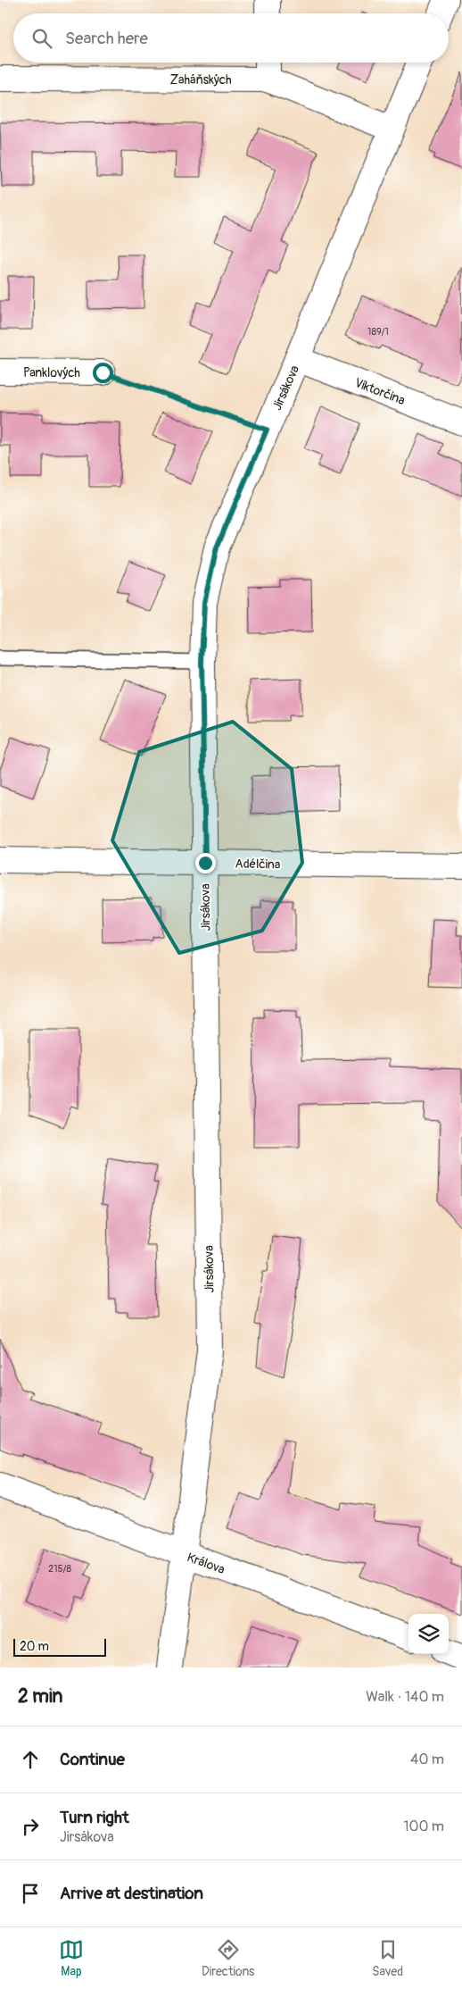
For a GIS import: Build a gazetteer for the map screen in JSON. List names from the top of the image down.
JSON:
{
  "streets": {
    "street": [
      "Zaháňských",
      "Panklových",
      "Jirsákova",
      "Viktorčina",
      "Adélčina",
      "Králova"
    ]
  },
  "crossings": [
    ["Zaháňských", "Jirsákova"],
    ["Jirsákova", "Viktorčina"],
    ["Jirsákova", "Adélčina"],
    ["Jirsákova", "Králova"]
  ],
  "house_numbers": ["189/1", "215/8"],
  "scale_bar": "20 m",
  "page": {
    "search": "Search here",
    "scale": "20 m",
    "heading": ["2 min", "Walk · 140 m"],
    "list": [
      ["Continue", "40 m"],
      ["Turn right", "Jirsákova", "100 m"],
      "Arrive at destination"
    ],
    "nav": ["Map", "Directions", "Saved"]
  }
}
